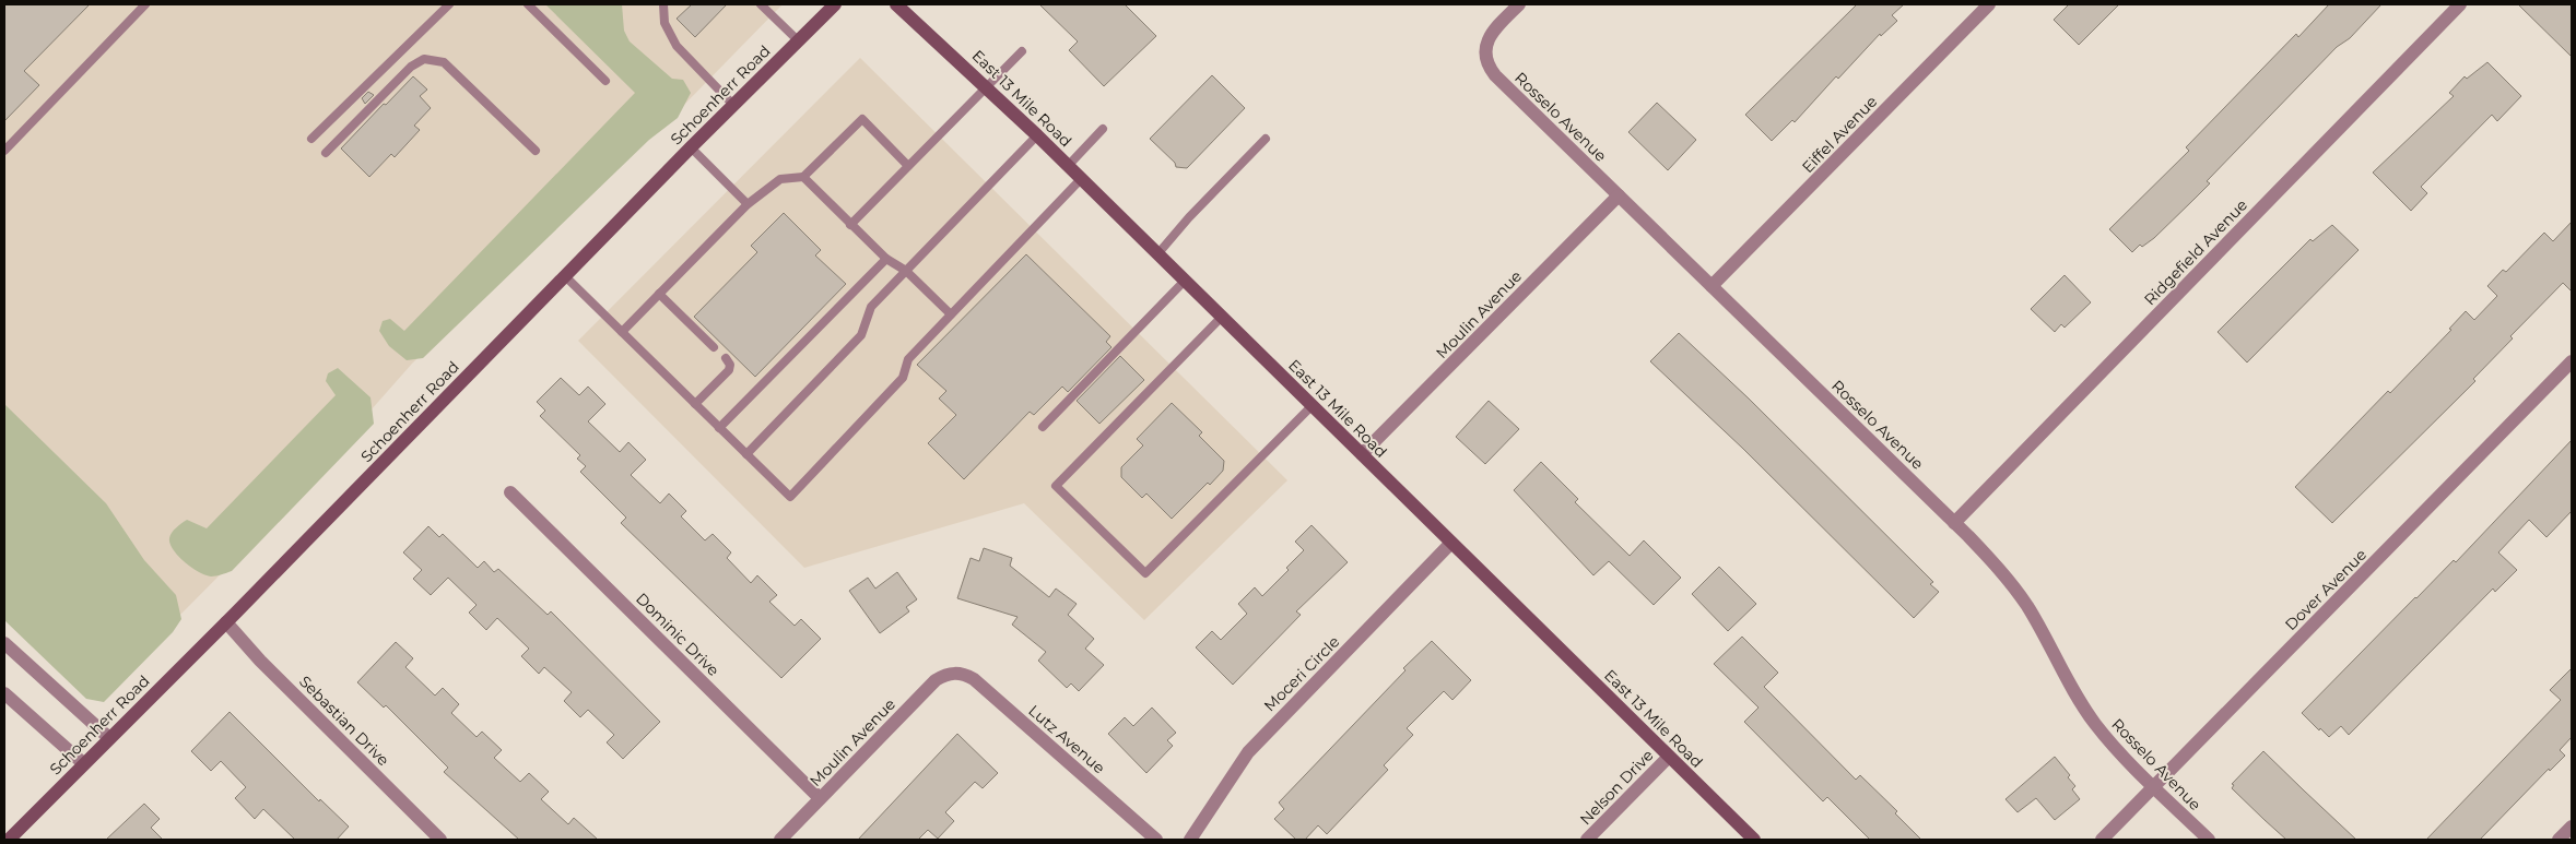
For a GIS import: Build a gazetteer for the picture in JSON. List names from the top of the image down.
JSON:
{
  "streets": {
    "main road": ["Schoenherr Road", "East 13 Mile Road"],
    "street": [
      "Rosselo Avenue",
      "Eiffel Avenue",
      "Ridgefield Avenue",
      "Moulin Avenue",
      "Dover Avenue",
      "Dominic Drive",
      "Moceri Circle",
      "Sebastian Drive",
      "Lutz Avenue",
      "Nelson Drive"
    ]
  },
  "crossings": [
    ["Schoenherr Road", "Sebastian Drive"],
    ["East 13 Mile Road", "Moulin Avenue"],
    ["East 13 Mile Road", "Moceri Circle"],
    ["East 13 Mile Road", "Nelson Drive"],
    ["Rosselo Avenue", "Eiffel Avenue"],
    ["Rosselo Avenue", "Ridgefield Avenue"],
    ["Rosselo Avenue", "Moulin Avenue"],
    ["Rosselo Avenue", "Dover Avenue"],
    ["Moulin Avenue", "Dominic Drive"],
    ["Moulin Avenue", "Lutz Avenue"]
  ]
}
